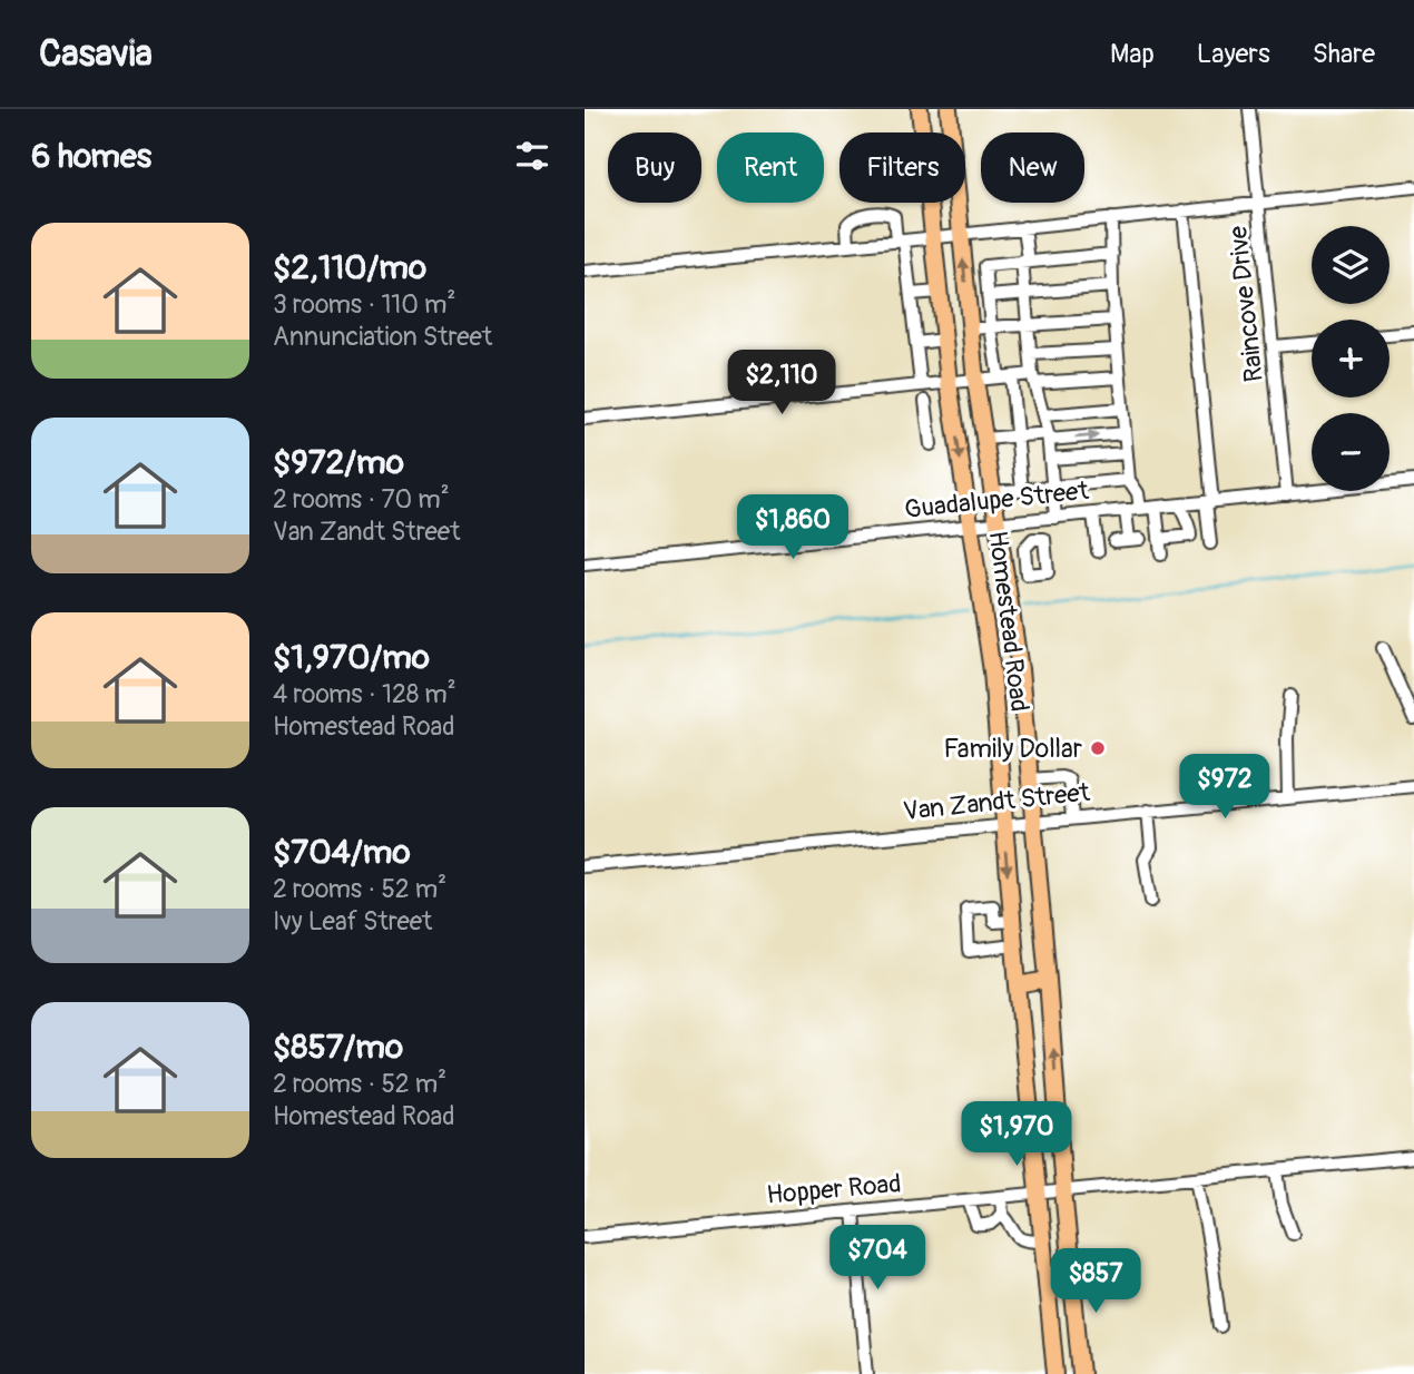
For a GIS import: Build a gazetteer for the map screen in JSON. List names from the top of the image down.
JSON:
{
  "streets": {
    "main road": ["Homestead Road"],
    "street": [
      "Raincove Drive",
      "Guadalupe Street",
      "Van Zandt Street",
      "Hopper Road"
    ]
  },
  "crossings": [
    ["Raincove Drive", "Guadalupe Street"],
    ["Guadalupe Street", "Homestead Road"],
    ["Homestead Road", "Van Zandt Street"],
    ["Homestead Road", "Hopper Road"]
  ],
  "places": ["Family Dollar"],
  "page": {
    "header": "Casavia",
    "nav": ["Map", "Layers", "Share"],
    "heading": "6 homes",
    "chip": [
      "Buy",
      "Rent",
      "Filters",
      "New"
    ],
    "list": [
      {
        "name": "$2,110/mo",
        "note": "3 rooms · 110 m² · Annunciation Street"
      },
      {
        "name": "$972/mo",
        "note": "2 rooms · 70 m² · Van Zandt Street"
      },
      {
        "name": "$1,970/mo",
        "note": "4 rooms · 128 m² · Homestead Road"
      },
      {
        "name": "$704/mo",
        "note": "2 rooms · 52 m² · Ivy Leaf Street"
      },
      {
        "name": "$857/mo",
        "note": "2 rooms · 52 m² · Homestead Road"
      }
    ],
    "map_buttons": ["+", "−"],
    "price": [
      "$2,110",
      "$1,860",
      "$972",
      "$1,970",
      "$704",
      "$857"
    ]
  }
}
